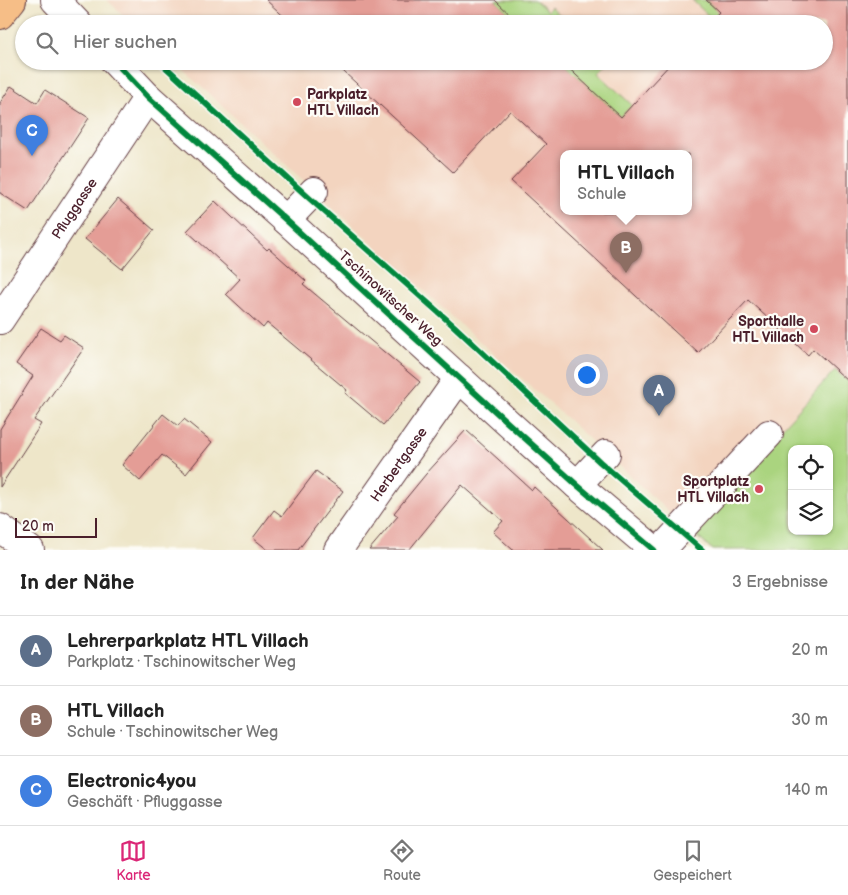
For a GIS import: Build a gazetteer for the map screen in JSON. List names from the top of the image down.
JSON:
{
  "streets": {
    "street": ["Pfluggasse", "Tschinowitscher Weg", "Herbertgasse"]
  },
  "crossings": [
    ["Pfluggasse", "Tschinowitscher Weg"],
    ["Tschinowitscher Weg", "Herbertgasse"]
  ],
  "places": ["Parkplatz HTL Villach", "Sporthalle HTL Villach", "Sportplatz HTL Villach"],
  "scale_bar": "20 m",
  "page": {
    "search": "Hier suchen",
    "pins": ["C", "B", "A"],
    "popup": ["HTL Villach", "Schule"],
    "scale": "20 m",
    "heading": ["In der Nähe", "3 Ergebnisse"],
    "list": [
      {
        "mark": "A",
        "name": "Lehrerparkplatz HTL Villach",
        "note": "Parkplatz · Tschinowitscher Weg",
        "value": "20 m"
      },
      {
        "mark": "B",
        "name": "HTL Villach",
        "note": "Schule · Tschinowitscher Weg",
        "value": "30 m"
      },
      {
        "mark": "C",
        "name": "Electronic4you",
        "note": "Geschäft · Pfluggasse",
        "value": "140 m"
      }
    ],
    "nav": ["Karte", "Route", "Gespeichert"]
  }
}
